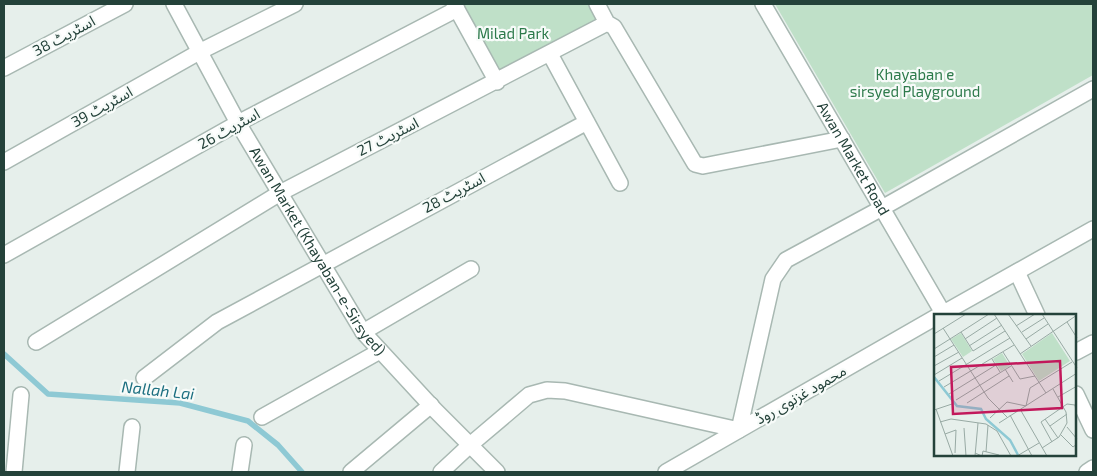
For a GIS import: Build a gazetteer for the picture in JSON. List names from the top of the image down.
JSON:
{
  "streets": {
    "street": [
      "اسٹریٹ 38",
      "اسٹریٹ 39",
      "اسٹریٹ 26",
      "اسٹریٹ 27",
      "Awan Market Road",
      "اسٹریٹ 28",
      "Awan Market (Khayaban-e-Sirsyed)",
      "محمود غزنوی روڈ"
    ]
  },
  "crossings": [
    ["اسٹریٹ 39", "Awan Market (Khayaban-e-Sirsyed)"],
    ["اسٹریٹ 26", "Awan Market (Khayaban-e-Sirsyed)"],
    ["اسٹریٹ 27", "Awan Market (Khayaban-e-Sirsyed)"],
    ["اسٹریٹ 28", "Awan Market (Khayaban-e-Sirsyed)"]
  ],
  "water": ["Nallah Lai"],
  "parks": ["Milad Park", "Khayaban e sirsyed Playground"]
}
